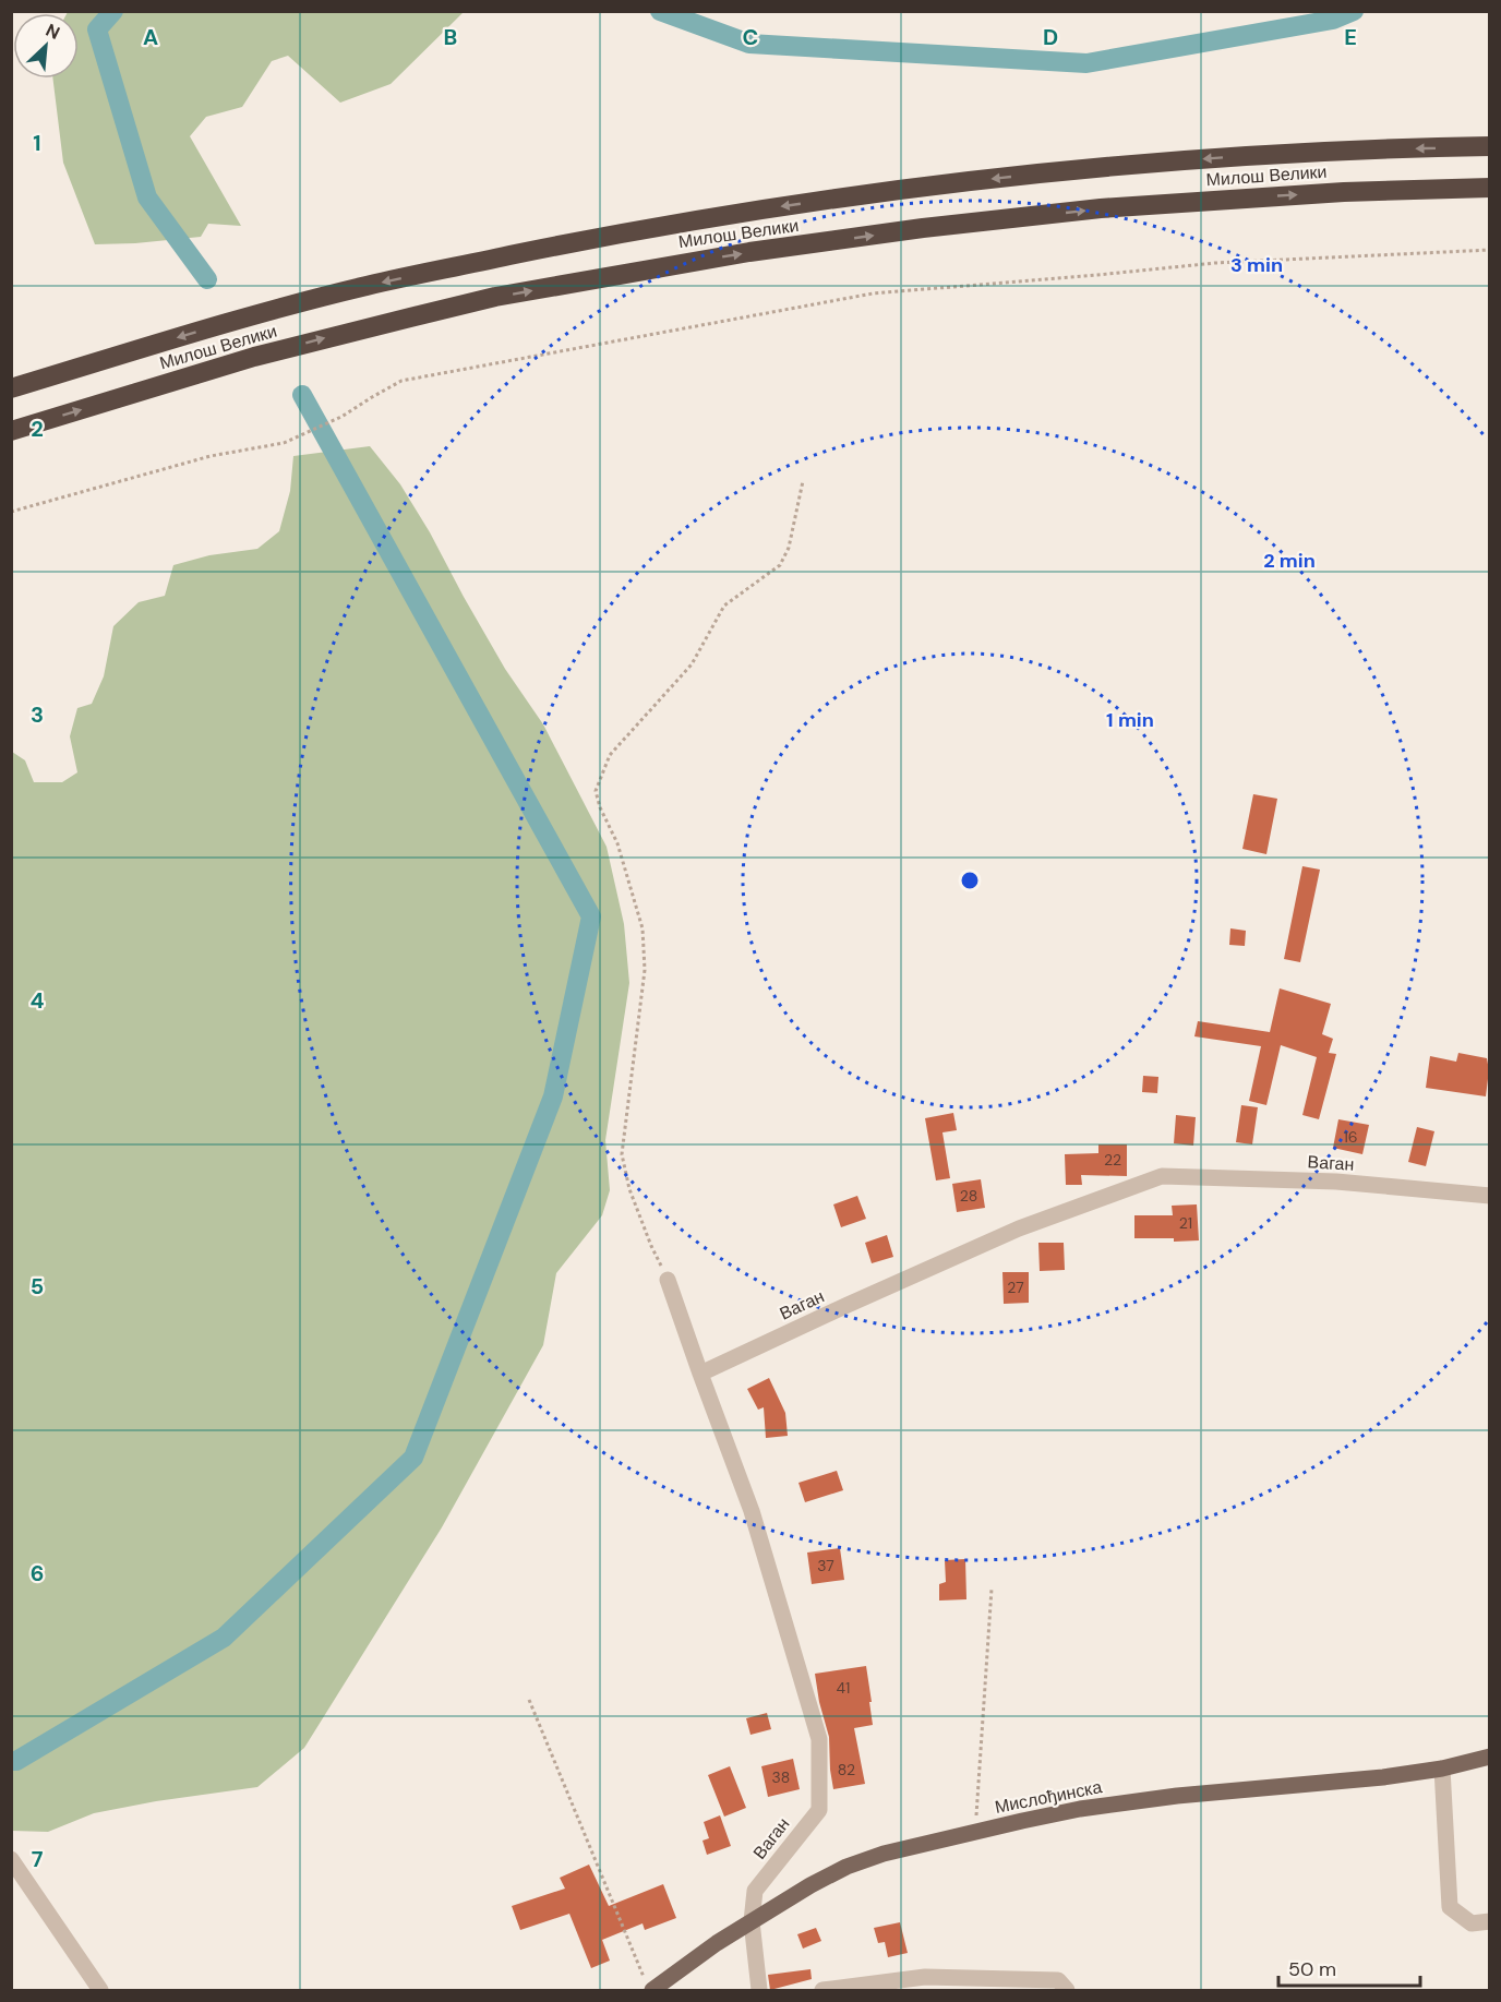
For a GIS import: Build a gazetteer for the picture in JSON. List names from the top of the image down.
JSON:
{
  "streets": {
    "highway": ["Милош Велики"],
    "main road": ["Мислођинска"],
    "street": ["Ваган"]
  },
  "crossings": [
    ["Ваган", "Мислођинска"]
  ],
  "house_numbers": [
    "16",
    "22",
    "28",
    "21",
    "27",
    "37",
    "41",
    "82",
    "38"
  ],
  "scale_bar": "50 m",
  "north": "top right",
  "grid": {
    "columns": [
      "A",
      "B",
      "C",
      "D",
      "E"
    ],
    "rows": [
      "1",
      "2",
      "3",
      "4",
      "5",
      "6",
      "7"
    ]
  },
  "rings": ["3 min", "2 min", "1 min"]
}
